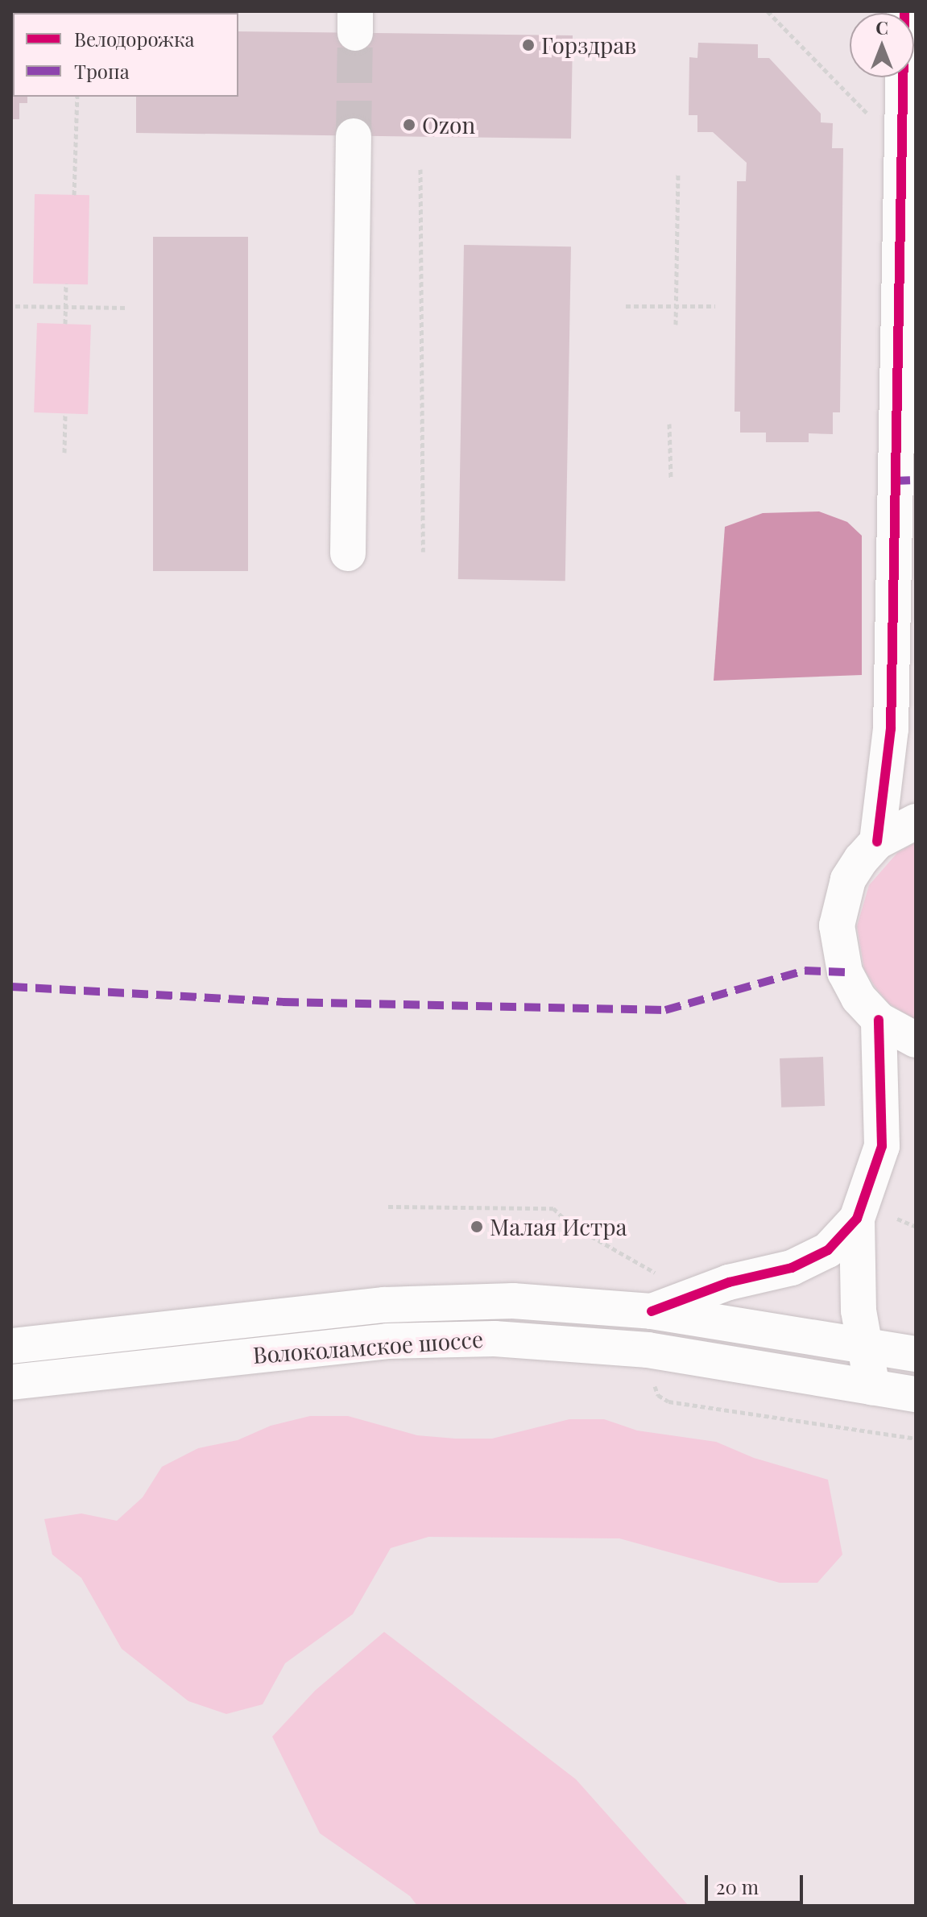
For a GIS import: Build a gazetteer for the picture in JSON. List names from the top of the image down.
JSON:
{
  "streets": {
    "street": ["Волоколамское шоссе"]
  },
  "places": ["Горздрав", "Ozon", "Малая Истра"],
  "legend": ["Велодорожка", "Тропа"],
  "scale_bar": "20 m",
  "north": "top"
}
